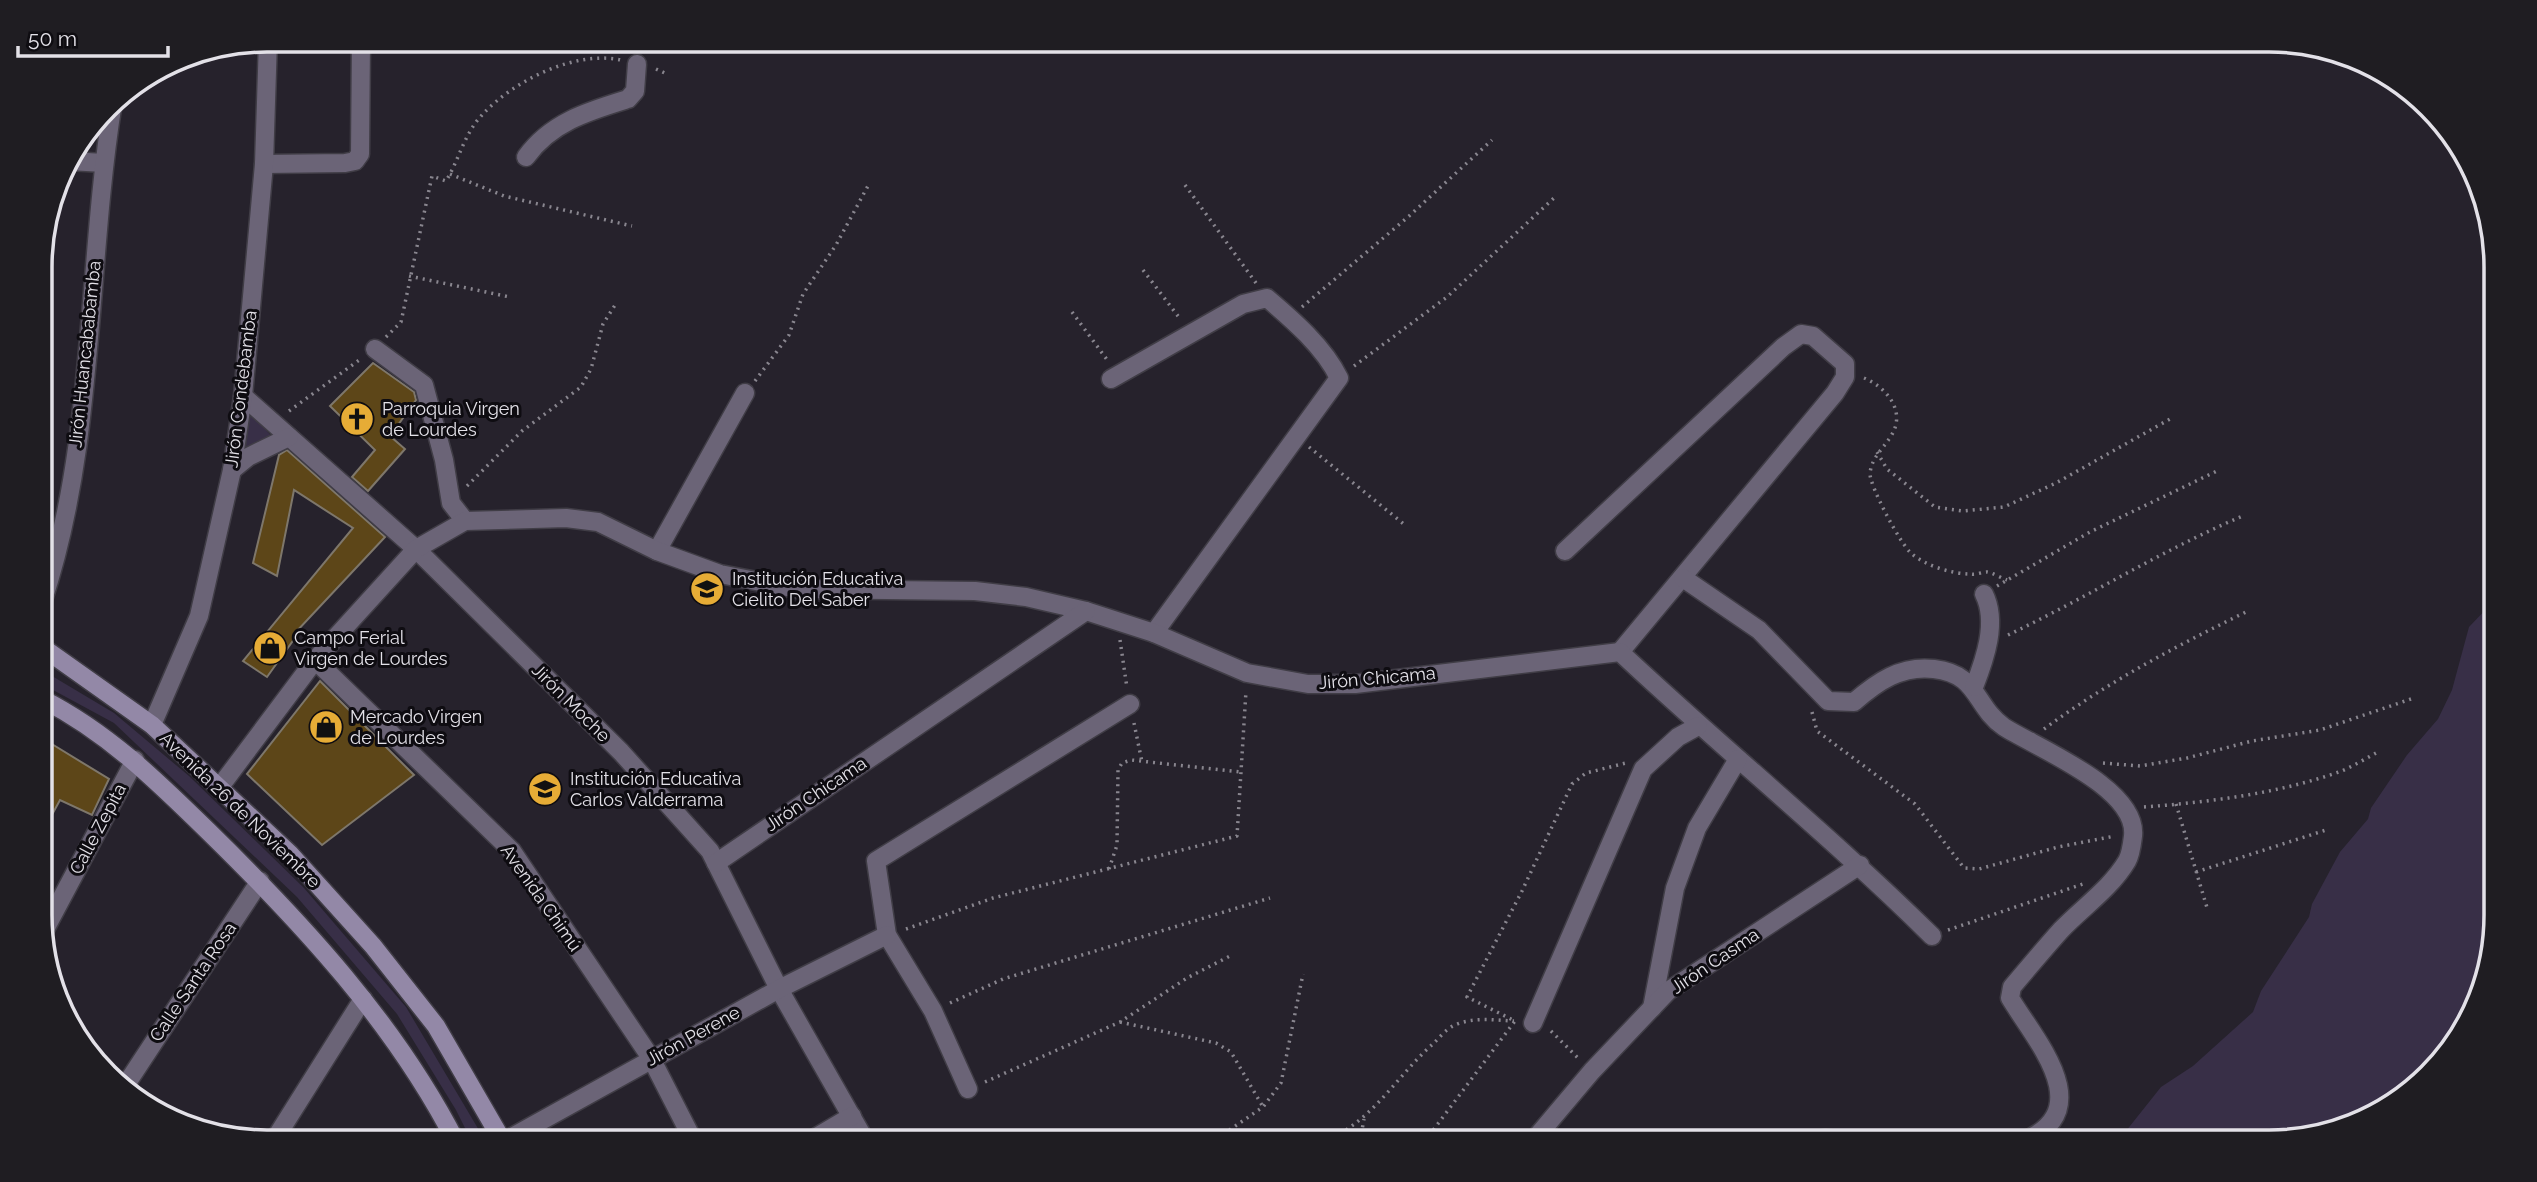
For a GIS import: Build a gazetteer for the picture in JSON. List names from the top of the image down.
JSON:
{
  "streets": {
    "main road": ["Avenida 26 de Noviembre"],
    "street": [
      "Jirón Huancababamba",
      "Jirón Condebamba",
      "Jirón Chicama",
      "Jirón Moche",
      "Calle Zepita",
      "Avenida Chimú",
      "Jirón Casma",
      "Calle Santa Rosa",
      "Jirón Perene"
    ]
  },
  "crossings": [
    ["Jirón Condebamba", "Jirón Moche"],
    ["Jirón Condebamba", "Avenida 26 de Noviembre"],
    ["Jirón Chicama", "Jirón Moche"],
    ["Jirón Moche", "Jirón Perene"],
    ["Avenida 26 de Noviembre", "Calle Zepita"],
    ["Avenida 26 de Noviembre", "Calle Santa Rosa"],
    ["Avenida Chimú", "Jirón Perene"]
  ],
  "places": {
    "church": ["Parroquia Virgen de Lourdes"],
    "school or university": ["Institución Educativa Cielito Del Saber", "Institución Educativa Carlos Valderrama"],
    "shop": ["Campo Ferial Virgen de Lourdes", "Mercado Virgen de Lourdes"]
  },
  "scale_bar": "50 m"
}
